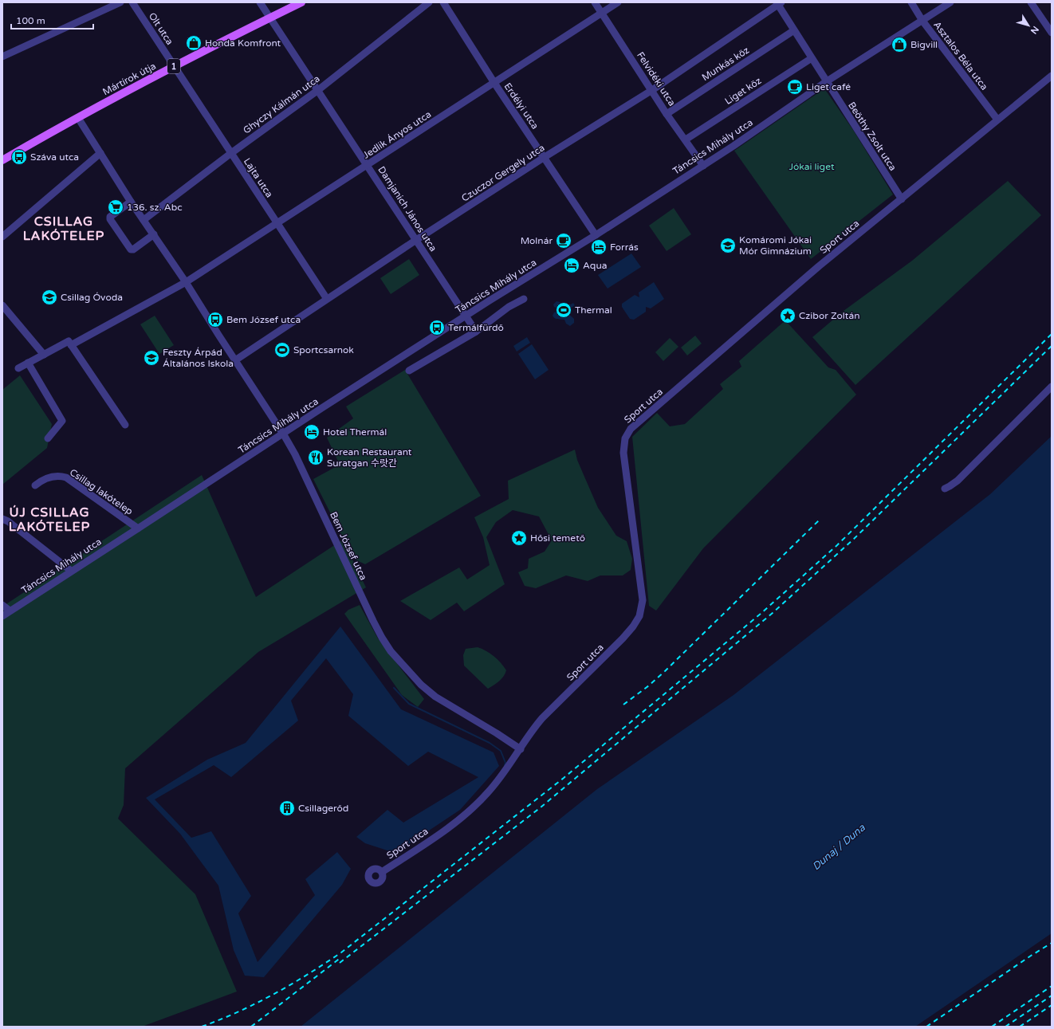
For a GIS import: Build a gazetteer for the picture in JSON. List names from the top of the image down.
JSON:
{
  "streets": {
    "main road": ["1", "Mártírok útja"],
    "street": [
      "Olt utca",
      "Asztalos Béla utca",
      "Munkás köz",
      "Felvidéki utca",
      "Liget köz",
      "Ghyczy Kálmán utca",
      "Erdélyi utca",
      "Jedlik Ányos utca",
      "Beöthy Zsolt utca",
      "Táncsics Mihály utca",
      "Czuczor Gergely utca",
      "Lajta utca",
      "Damjanich János utca",
      "Sport utca",
      "Csillag lakótelep",
      "Bem József utca"
    ]
  },
  "crossings": [
    ["Olt utca", "Mártírok útja"],
    ["Olt utca", "Lajta utca"],
    ["Asztalos Béla utca", "Táncsics Mihály utca"],
    ["Asztalos Béla utca", "Sport utca"],
    ["Munkás köz", "Felvidéki utca"],
    ["Munkás köz", "Beöthy Zsolt utca"],
    ["Mártírok útja", "Lajta utca"],
    ["Mártírok útja", "Damjanich János utca"],
    ["Mártírok útja", "Bem József utca"],
    ["Felvidéki utca", "Liget köz"],
    ["Felvidéki utca", "Jedlik Ányos utca"],
    ["Felvidéki utca", "Táncsics Mihály utca"],
    ["Felvidéki utca", "Czuczor Gergely utca"],
    ["Liget köz", "Beöthy Zsolt utca"],
    ["Ghyczy Kálmán utca", "Lajta utca"],
    ["Ghyczy Kálmán utca", "Damjanich János utca"],
    ["Ghyczy Kálmán utca", "Bem József utca"],
    ["Erdélyi utca", "Jedlik Ányos utca"],
    ["Erdélyi utca", "Táncsics Mihály utca"],
    ["Erdélyi utca", "Czuczor Gergely utca"],
    ["Jedlik Ányos utca", "Lajta utca"],
    ["Jedlik Ányos utca", "Damjanich János utca"],
    ["Jedlik Ányos utca", "Bem József utca"],
    ["Beöthy Zsolt utca", "Táncsics Mihály utca"],
    ["Beöthy Zsolt utca", "Czuczor Gergely utca"],
    ["Beöthy Zsolt utca", "Sport utca"],
    ["Táncsics Mihály utca", "Damjanich János utca"],
    ["Táncsics Mihály utca", "Csillag lakótelep"],
    ["Táncsics Mihály utca", "Bem József utca"],
    ["Czuczor Gergely utca", "Lajta utca"],
    ["Czuczor Gergely utca", "Damjanich János utca"],
    ["Czuczor Gergely utca", "Bem József utca"],
    ["Sport utca", "Bem József utca"]
  ],
  "districts": ["CSILLAG LAKÓTELEP", "ÚJ CSILLAG LAKÓTELEP"],
  "water": ["Dunaj / Duna"],
  "parks": ["Jókai liget"],
  "places": {
    "shop": ["Honda Komfront", "Bigvill"],
    "cafe": ["Liget café", "Molnár"],
    "bus stop": ["Száva utca", "Bem József utca", "Termálfürdő"],
    "supermarket": ["136. sz. Abc"],
    "school or university": ["Komáromi Jókai Mór Gimnázium", "Csillag Óvoda", "Feszty Árpád Általános Iskola"],
    "hotel": ["Forrás", "Aqua", "Hotel Thermál"],
    "sports": ["Thermal", "Sportcsarnok"],
    "place": ["Czibor Zoltán", "Hősi temető"],
    "restaurant": ["Korean Restaurant Suratgan 수랏간"],
    "building": ["Csillagerőd"]
  },
  "scale_bar": "100 m",
  "north": "bottom right"
}
